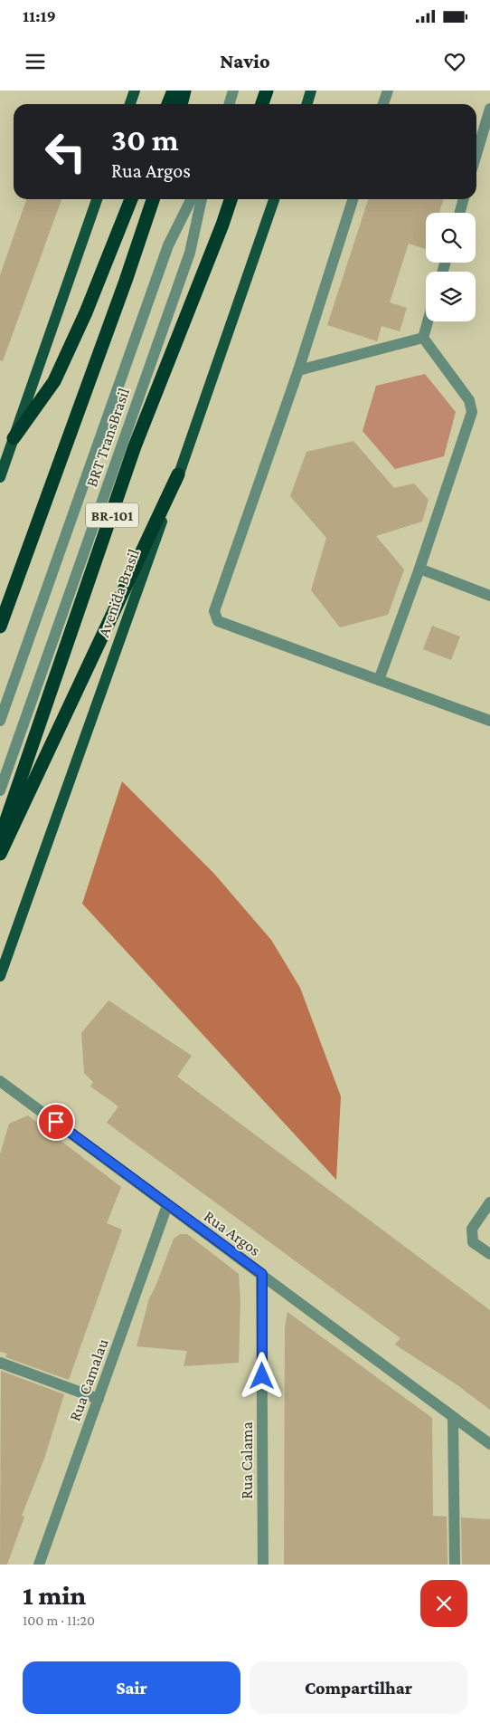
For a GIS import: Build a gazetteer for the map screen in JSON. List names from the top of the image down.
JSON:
{
  "streets": {
    "highway": ["BR-101", "Avenida Brasil"],
    "street": [
      "BRT TransBrasil",
      "Rua Argos",
      "Rua Camalau",
      "Rua Calama"
    ]
  },
  "crossings": [
    ["Rua Argos", "Rua Camalau"],
    ["Rua Argos", "Rua Calama"]
  ],
  "page": {
    "status": "11:19",
    "header": "Navio",
    "turn": ["30 m", "Rua Argos"],
    "heading": ["1 min", "100 m · 11:20"],
    "buttons": ["Sair", "Compartilhar"]
  }
}
